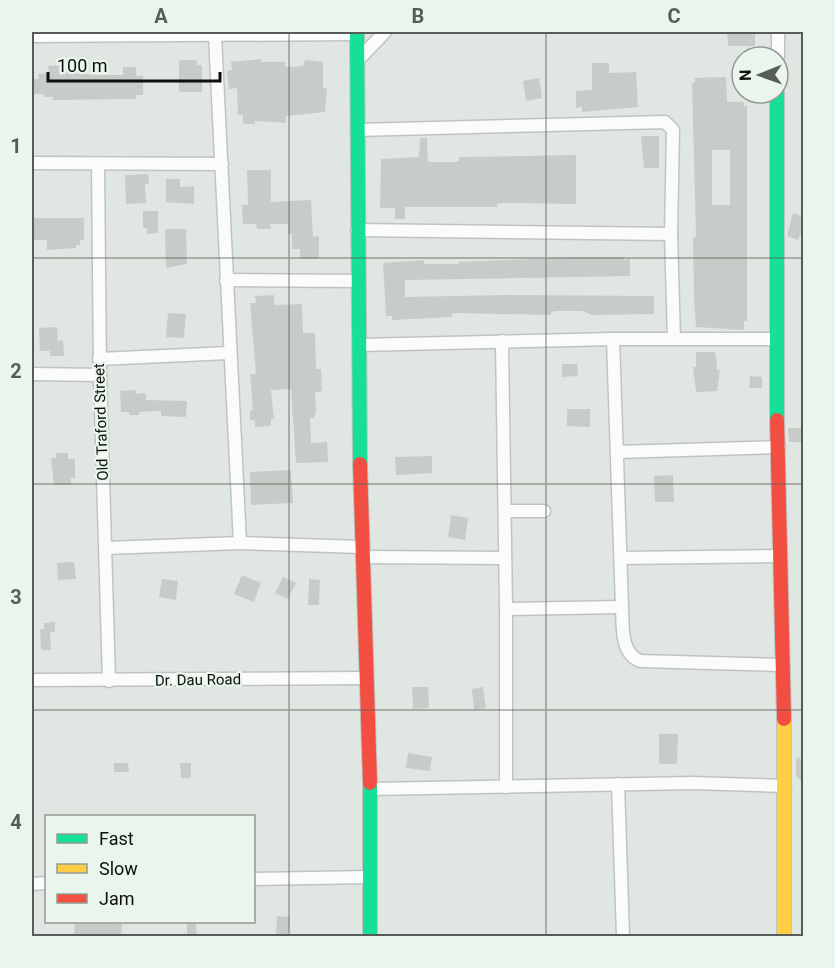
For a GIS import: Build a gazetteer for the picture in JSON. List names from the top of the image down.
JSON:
{
  "streets": {
    "street": ["Old Traford Street", "Dr. Dau Road"]
  },
  "crossings": [
    ["Old Traford Street", "Dr. Dau Road"]
  ],
  "legend": ["Fast", "Slow", "Jam"],
  "scale_bar": "100 m",
  "north": "left",
  "grid": {
    "columns": ["A", "B", "C"],
    "rows": [
      "1",
      "2",
      "3",
      "4"
    ]
  }
}
